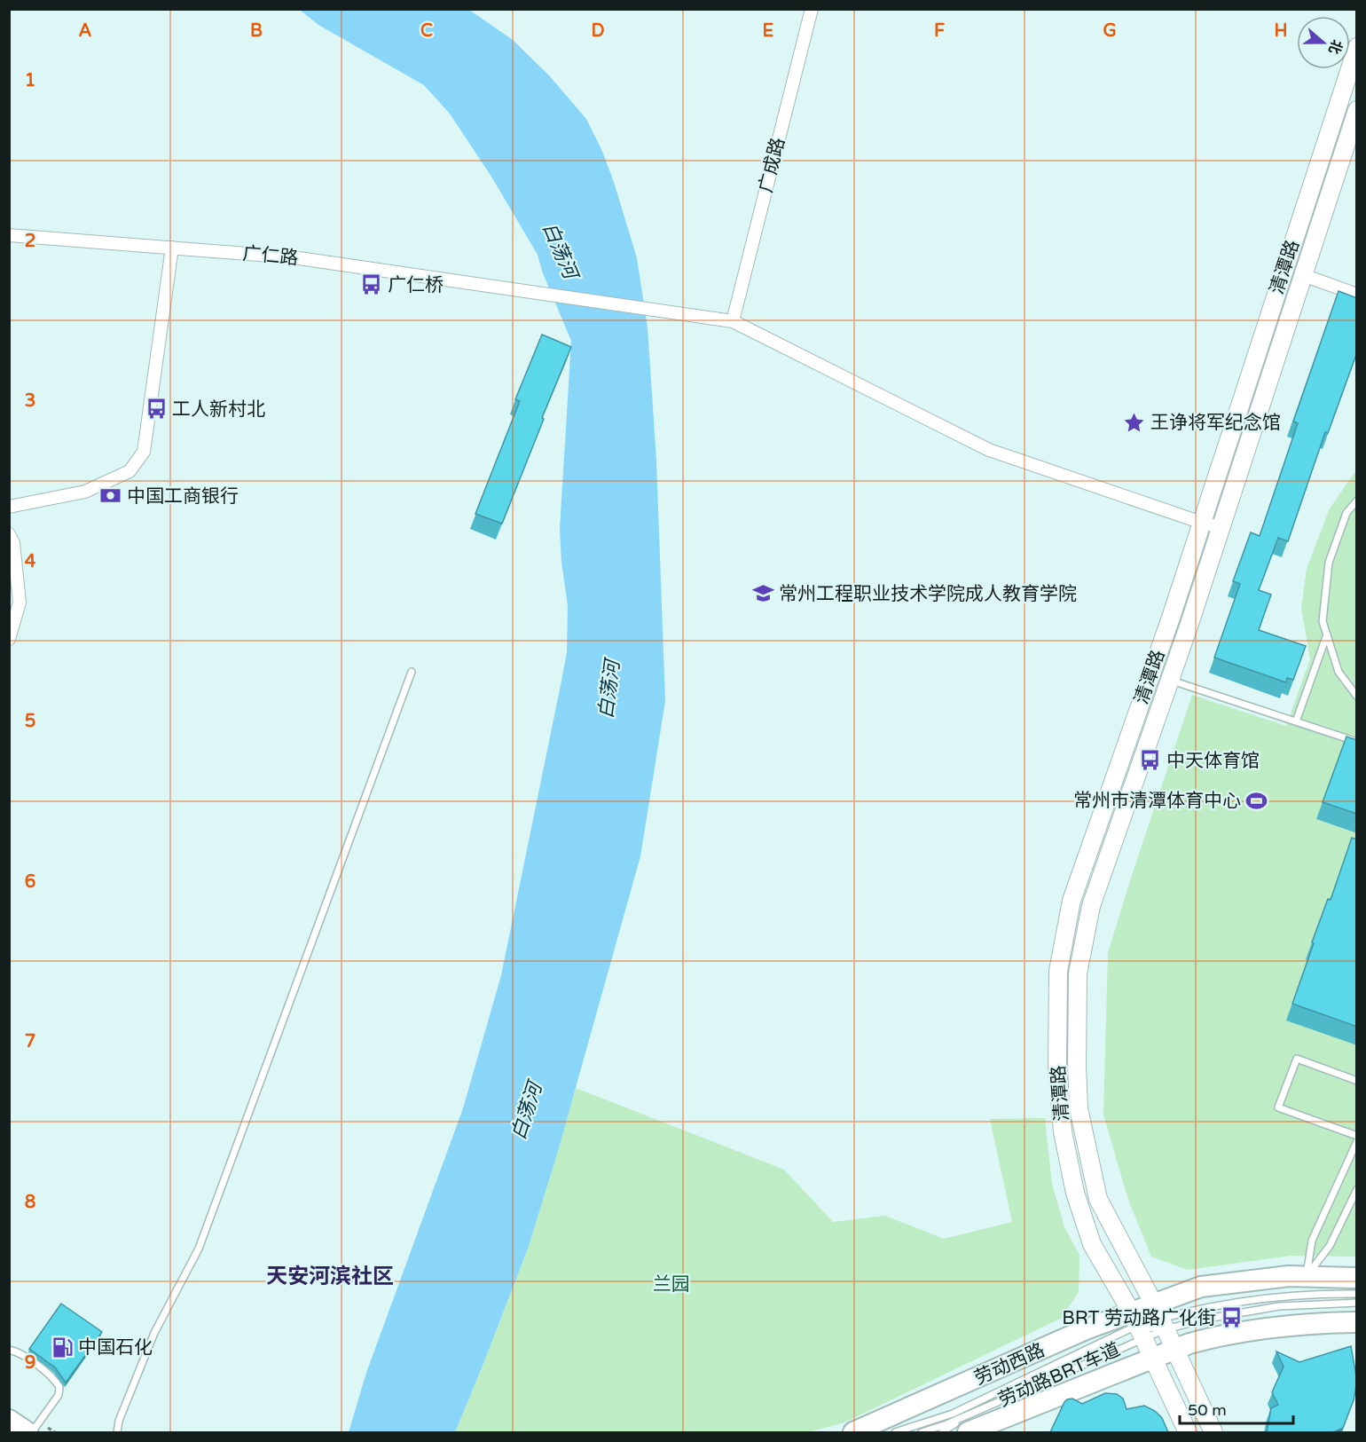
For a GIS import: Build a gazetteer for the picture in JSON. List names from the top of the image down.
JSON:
{
  "streets": {
    "main road": ["清潭路", "劳动西路"],
    "street": ["广成路", "广仁路"],
    "lane": ["劳动路BRT车道"]
  },
  "crossings": [
    ["广成路", "广仁路"],
    ["清潭路", "劳动西路"],
    ["清潭路", "劳动路BRT车道"],
    ["劳动西路", "劳动路BRT车道"]
  ],
  "districts": ["天安河滨社区"],
  "water": ["白荡河"],
  "parks": ["兰园"],
  "places": {
    "bus stop": [
      "广仁桥",
      "工人新村北",
      "中天体育馆",
      "BRT 劳动路广化街"
    ],
    "place": ["王诤将军纪念馆"],
    "bank": ["中国工商银行"],
    "school or university": ["常州工程职业技术学院成人教育学院"],
    "sports": ["常州市清潭体育中心"],
    "fuel station": ["中国石化"]
  },
  "scale_bar": "50 m",
  "north": "right",
  "grid": {
    "columns": [
      "A",
      "B",
      "C",
      "D",
      "E",
      "F",
      "G",
      "H"
    ],
    "rows": [
      "1",
      "2",
      "3",
      "4",
      "5",
      "6",
      "7",
      "8",
      "9"
    ]
  }
}
